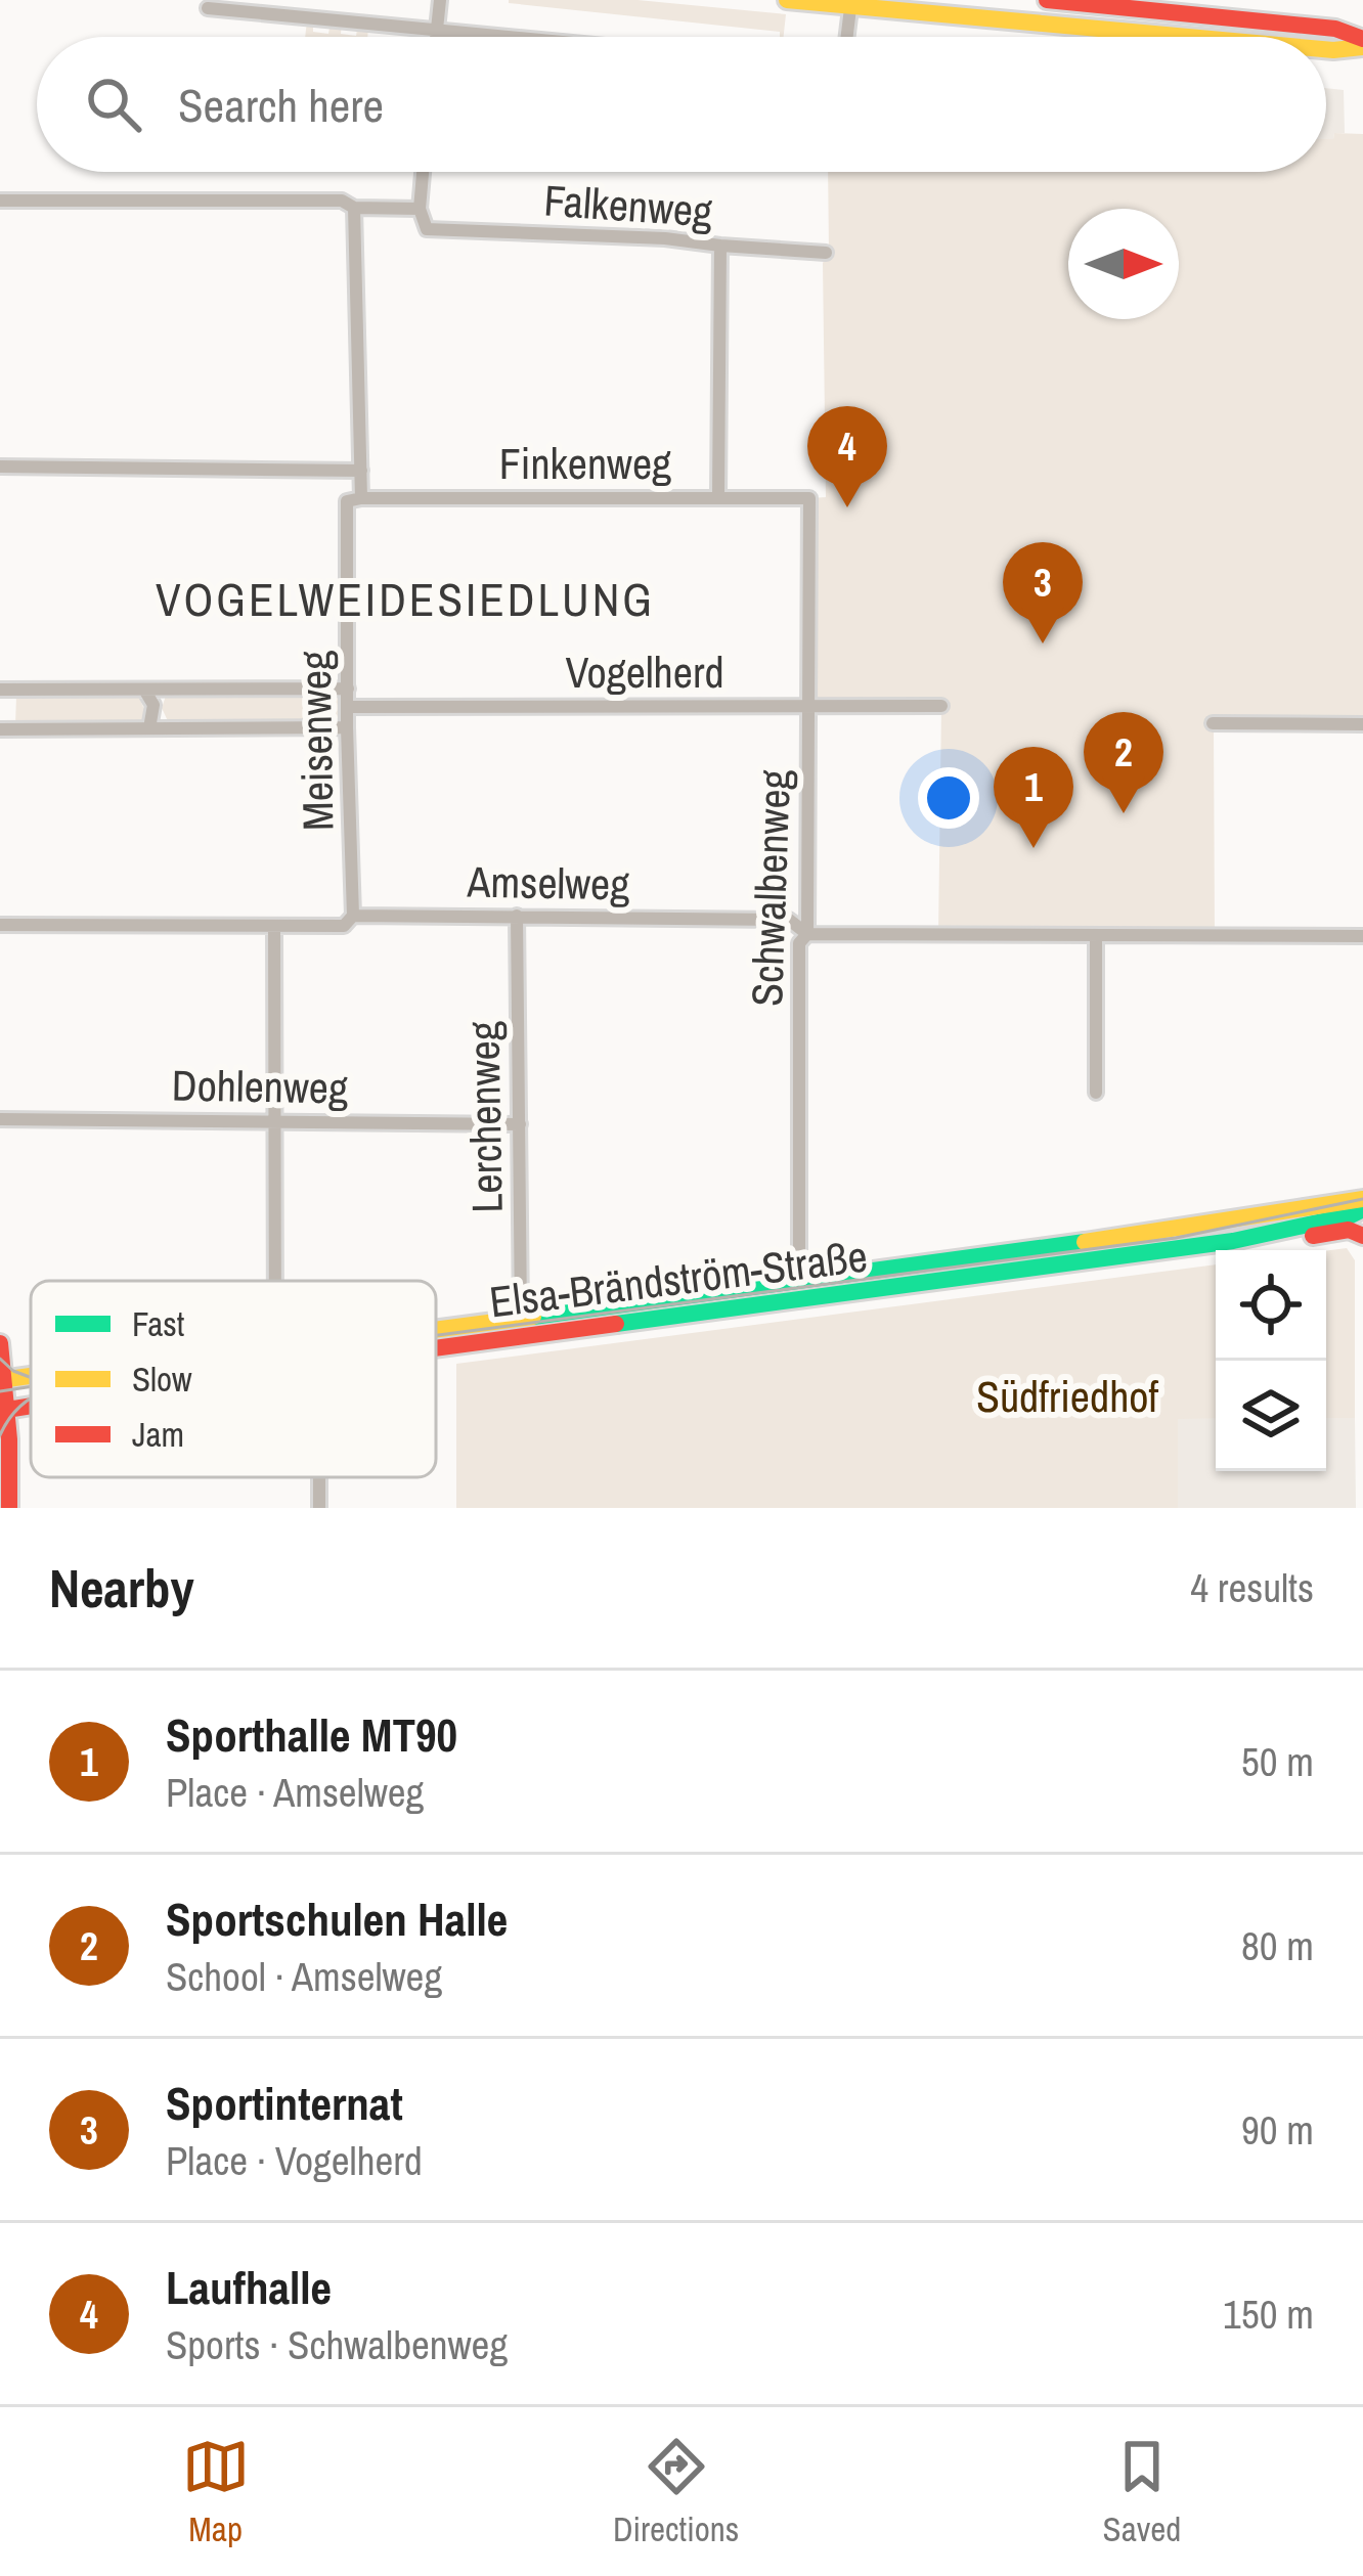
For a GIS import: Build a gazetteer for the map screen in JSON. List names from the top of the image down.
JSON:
{
  "streets": {
    "street": [
      "Falkenweg",
      "Finkenweg",
      "Vogelherd",
      "Meisenweg",
      "Amselweg",
      "Schwalbenweg",
      "Dohlenweg",
      "Lerchenweg",
      "Elsa-Brändström-Straße"
    ]
  },
  "crossings": [
    ["Falkenweg", "Meisenweg"],
    ["Finkenweg", "Meisenweg"],
    ["Finkenweg", "Schwalbenweg"],
    ["Vogelherd", "Meisenweg"],
    ["Vogelherd", "Schwalbenweg"],
    ["Meisenweg", "Amselweg"],
    ["Amselweg", "Schwalbenweg"],
    ["Amselweg", "Lerchenweg"],
    ["Schwalbenweg", "Elsa-Brändström-Straße"],
    ["Dohlenweg", "Lerchenweg"],
    ["Lerchenweg", "Elsa-Brändström-Straße"]
  ],
  "districts": ["VOGELWEIDESIEDLUNG"],
  "parks": ["Südfriedhof"],
  "legend": ["Fast", "Slow", "Jam"],
  "north": "right",
  "page": {
    "search": "Search here",
    "pins": [
      "4",
      "3",
      "2",
      "1"
    ],
    "heading": ["Nearby", "4 results"],
    "list": [
      {
        "mark": "1",
        "name": "Sporthalle MT90",
        "note": "Place · Amselweg",
        "value": "50 m"
      },
      {
        "mark": "2",
        "name": "Sportschulen Halle",
        "note": "School · Amselweg",
        "value": "80 m"
      },
      {
        "mark": "3",
        "name": "Sportinternat",
        "note": "Place · Vogelherd",
        "value": "90 m"
      },
      {
        "mark": "4",
        "name": "Laufhalle",
        "note": "Sports · Schwalbenweg",
        "value": "150 m"
      }
    ],
    "nav": ["Map", "Directions", "Saved"]
  }
}
